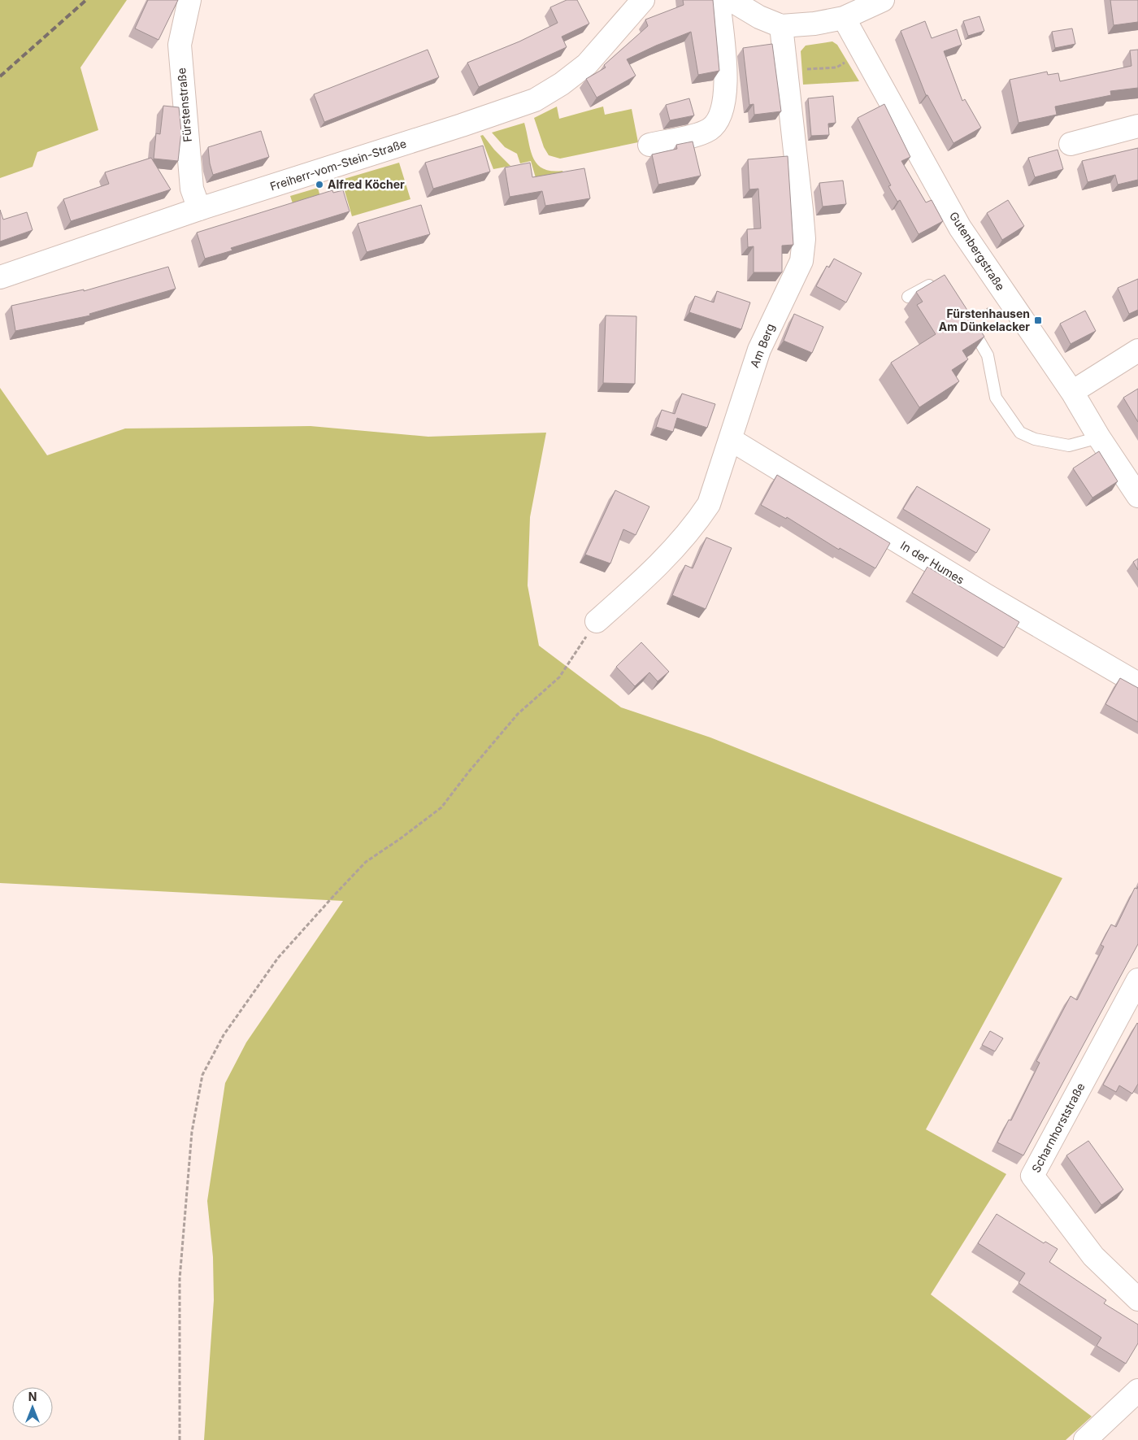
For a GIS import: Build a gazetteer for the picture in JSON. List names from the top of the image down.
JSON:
{
  "streets": {
    "street": [
      "Fürstenstraße",
      "Freiherr-vom-Stein-Straße",
      "Gutenbergstraße",
      "Am Berg",
      "In der Humes",
      "Scharnhorststraße"
    ]
  },
  "crossings": [
    ["Fürstenstraße", "Freiherr-vom-Stein-Straße"],
    ["Am Berg", "In der Humes"]
  ],
  "places": {
    "other": ["Alfred Köcher"],
    "transit": ["Fürstenhausen Am Dünkelacker"]
  },
  "north": "top"
}
